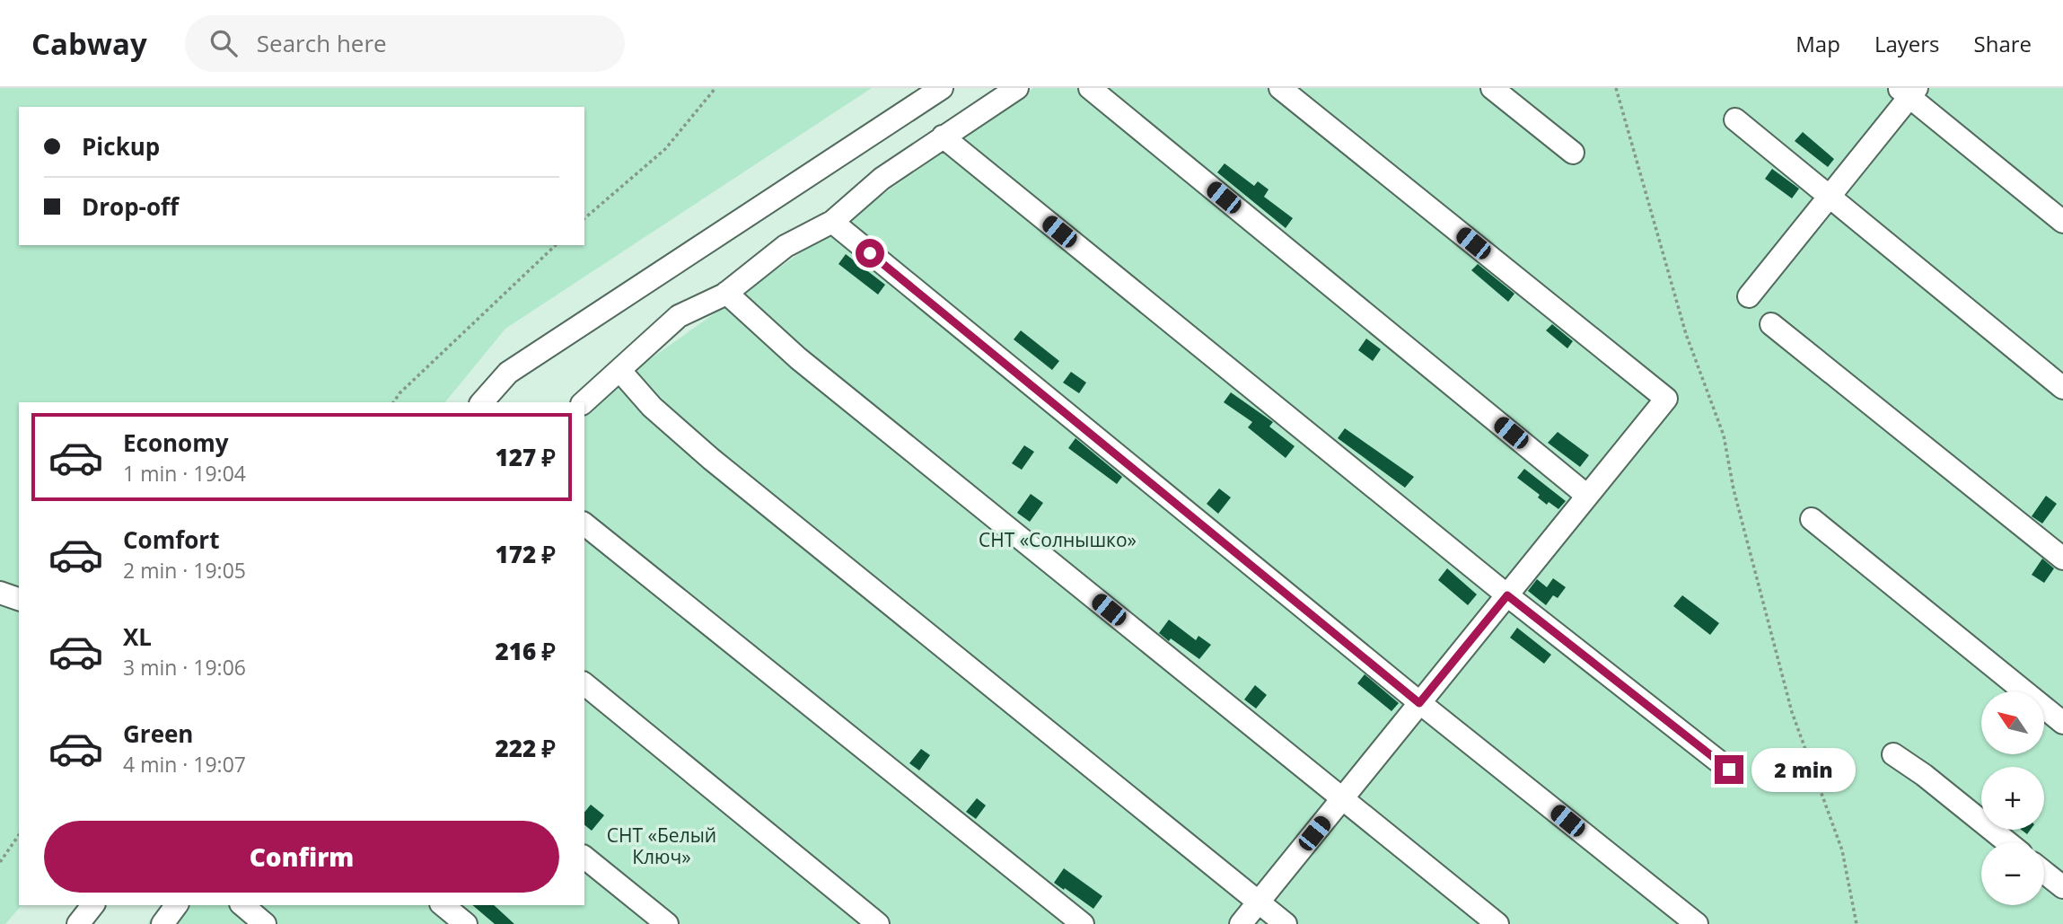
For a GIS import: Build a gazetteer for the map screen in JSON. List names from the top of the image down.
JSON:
{
  "parks": ["СНТ «Солнышко»", "СНТ «Белый Ключ»"],
  "north": "top left",
  "page": {
    "header": "Cabway",
    "search": "Search here",
    "nav": ["Map", "Layers", "Share"],
    "banner": ["Pickup", "Drop-off"],
    "list": [
      {
        "name": "Economy",
        "note": "1 min · 19:04",
        "value": "127 ₽"
      },
      {
        "name": "Comfort",
        "note": "2 min · 19:05",
        "value": "172 ₽"
      },
      {
        "name": "XL",
        "note": "3 min · 19:06",
        "value": "216 ₽"
      },
      {
        "name": "Green",
        "note": "4 min · 19:07",
        "value": "222 ₽"
      }
    ],
    "map_buttons": ["+", "−"],
    "bubble": "2 min",
    "buttons": "Confirm"
  }
}
